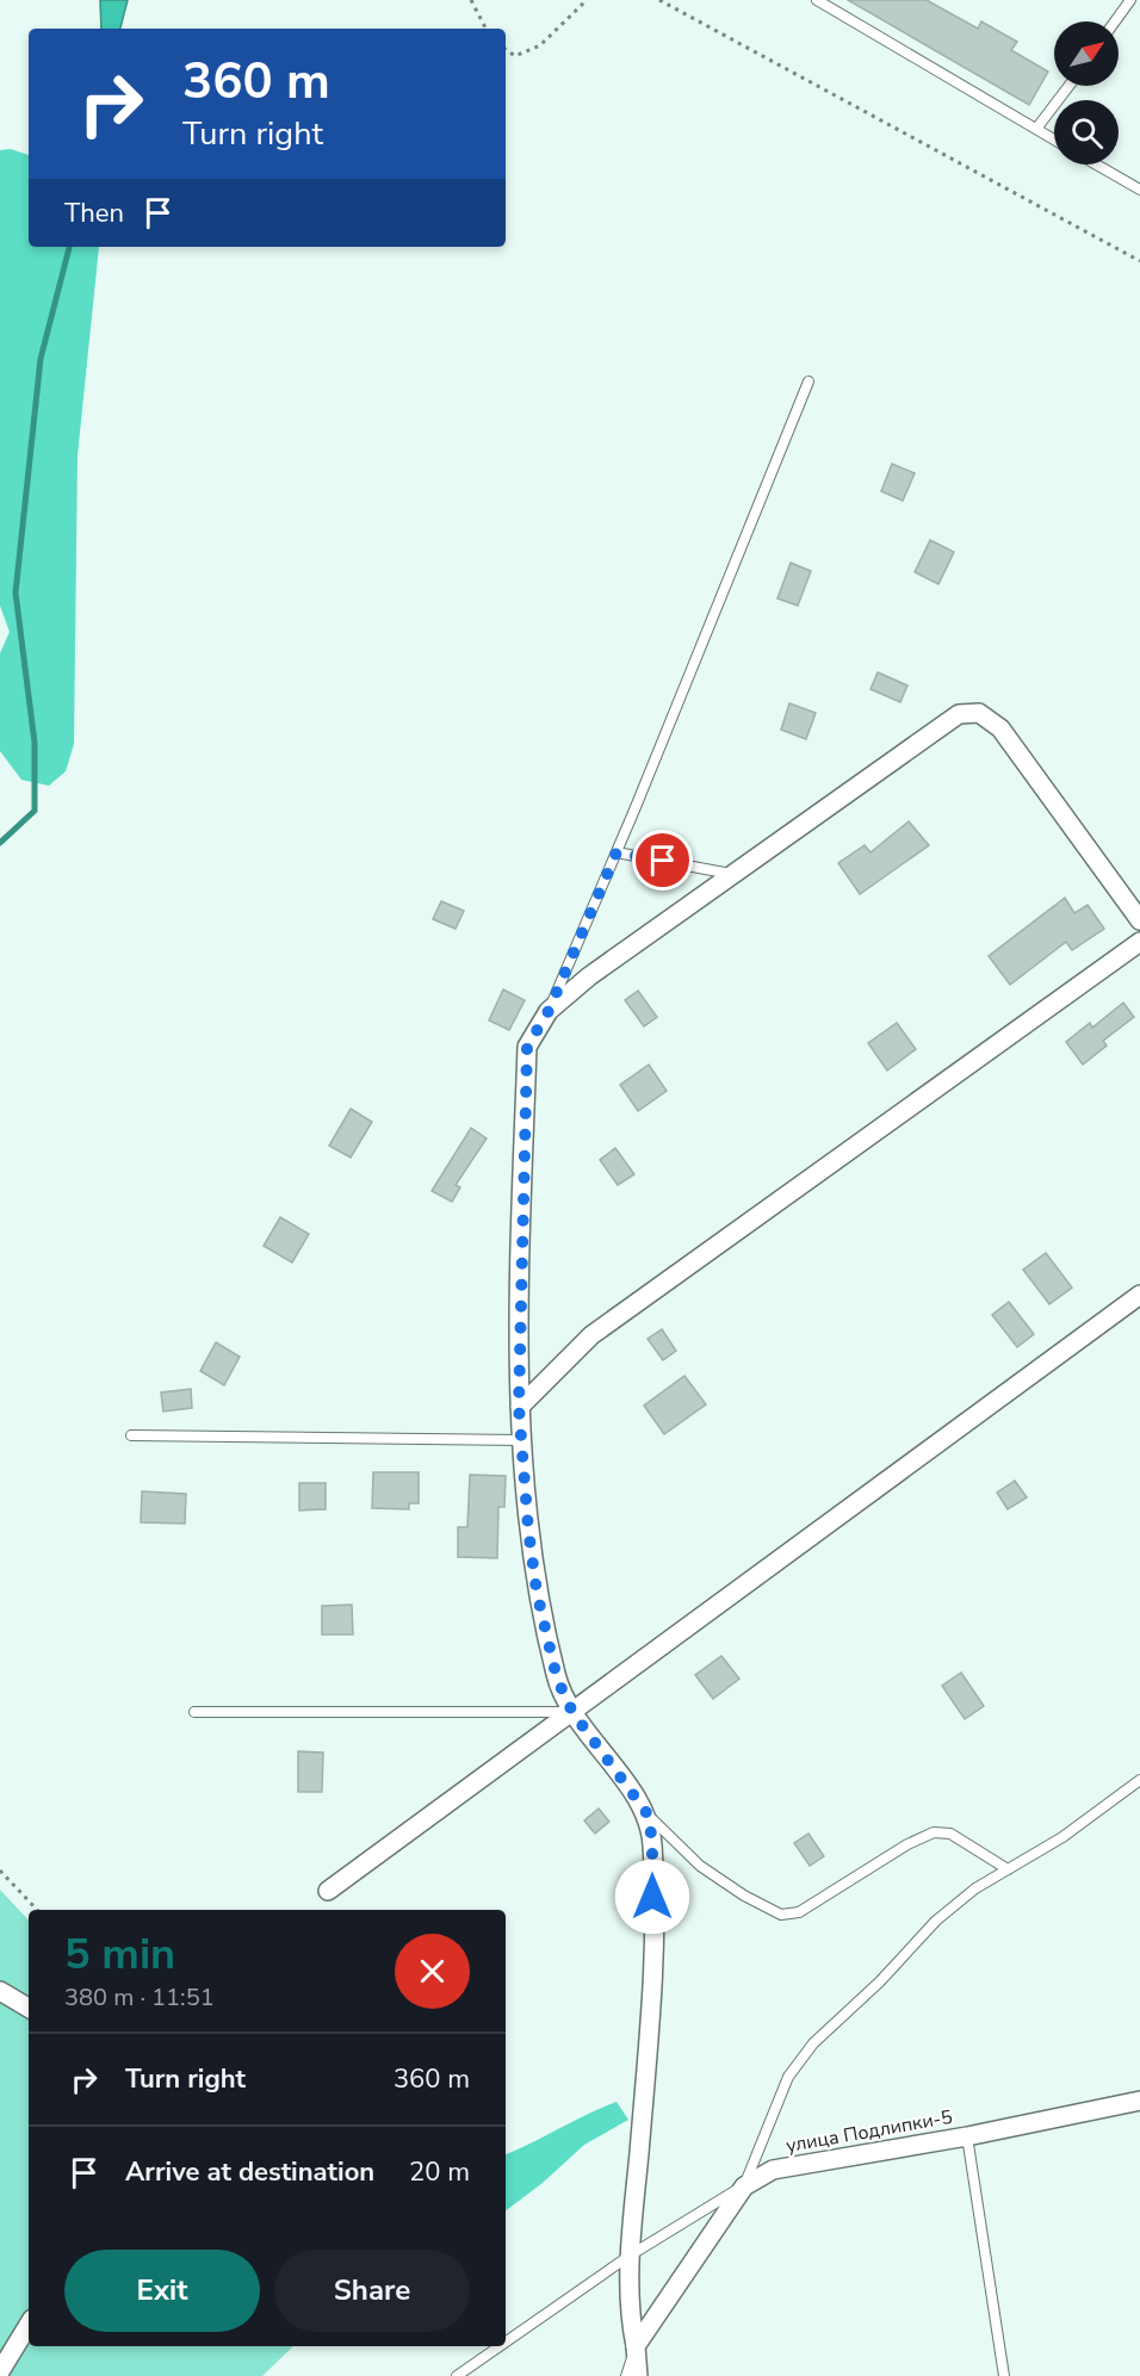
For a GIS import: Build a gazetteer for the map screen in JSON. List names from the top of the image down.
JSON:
{
  "streets": {
    "street": ["улица Подлипки-5"]
  },
  "north": "top right",
  "page": {
    "turn": ["360 m", "Turn right"],
    "then": "Then",
    "heading": ["5 min", "380 m · 11:51"],
    "list": [
      {
        "name": "Turn right",
        "value": "360 m"
      },
      {
        "name": "Arrive at destination",
        "value": "20 m"
      }
    ],
    "buttons": ["Exit", "Share"]
  }
}
